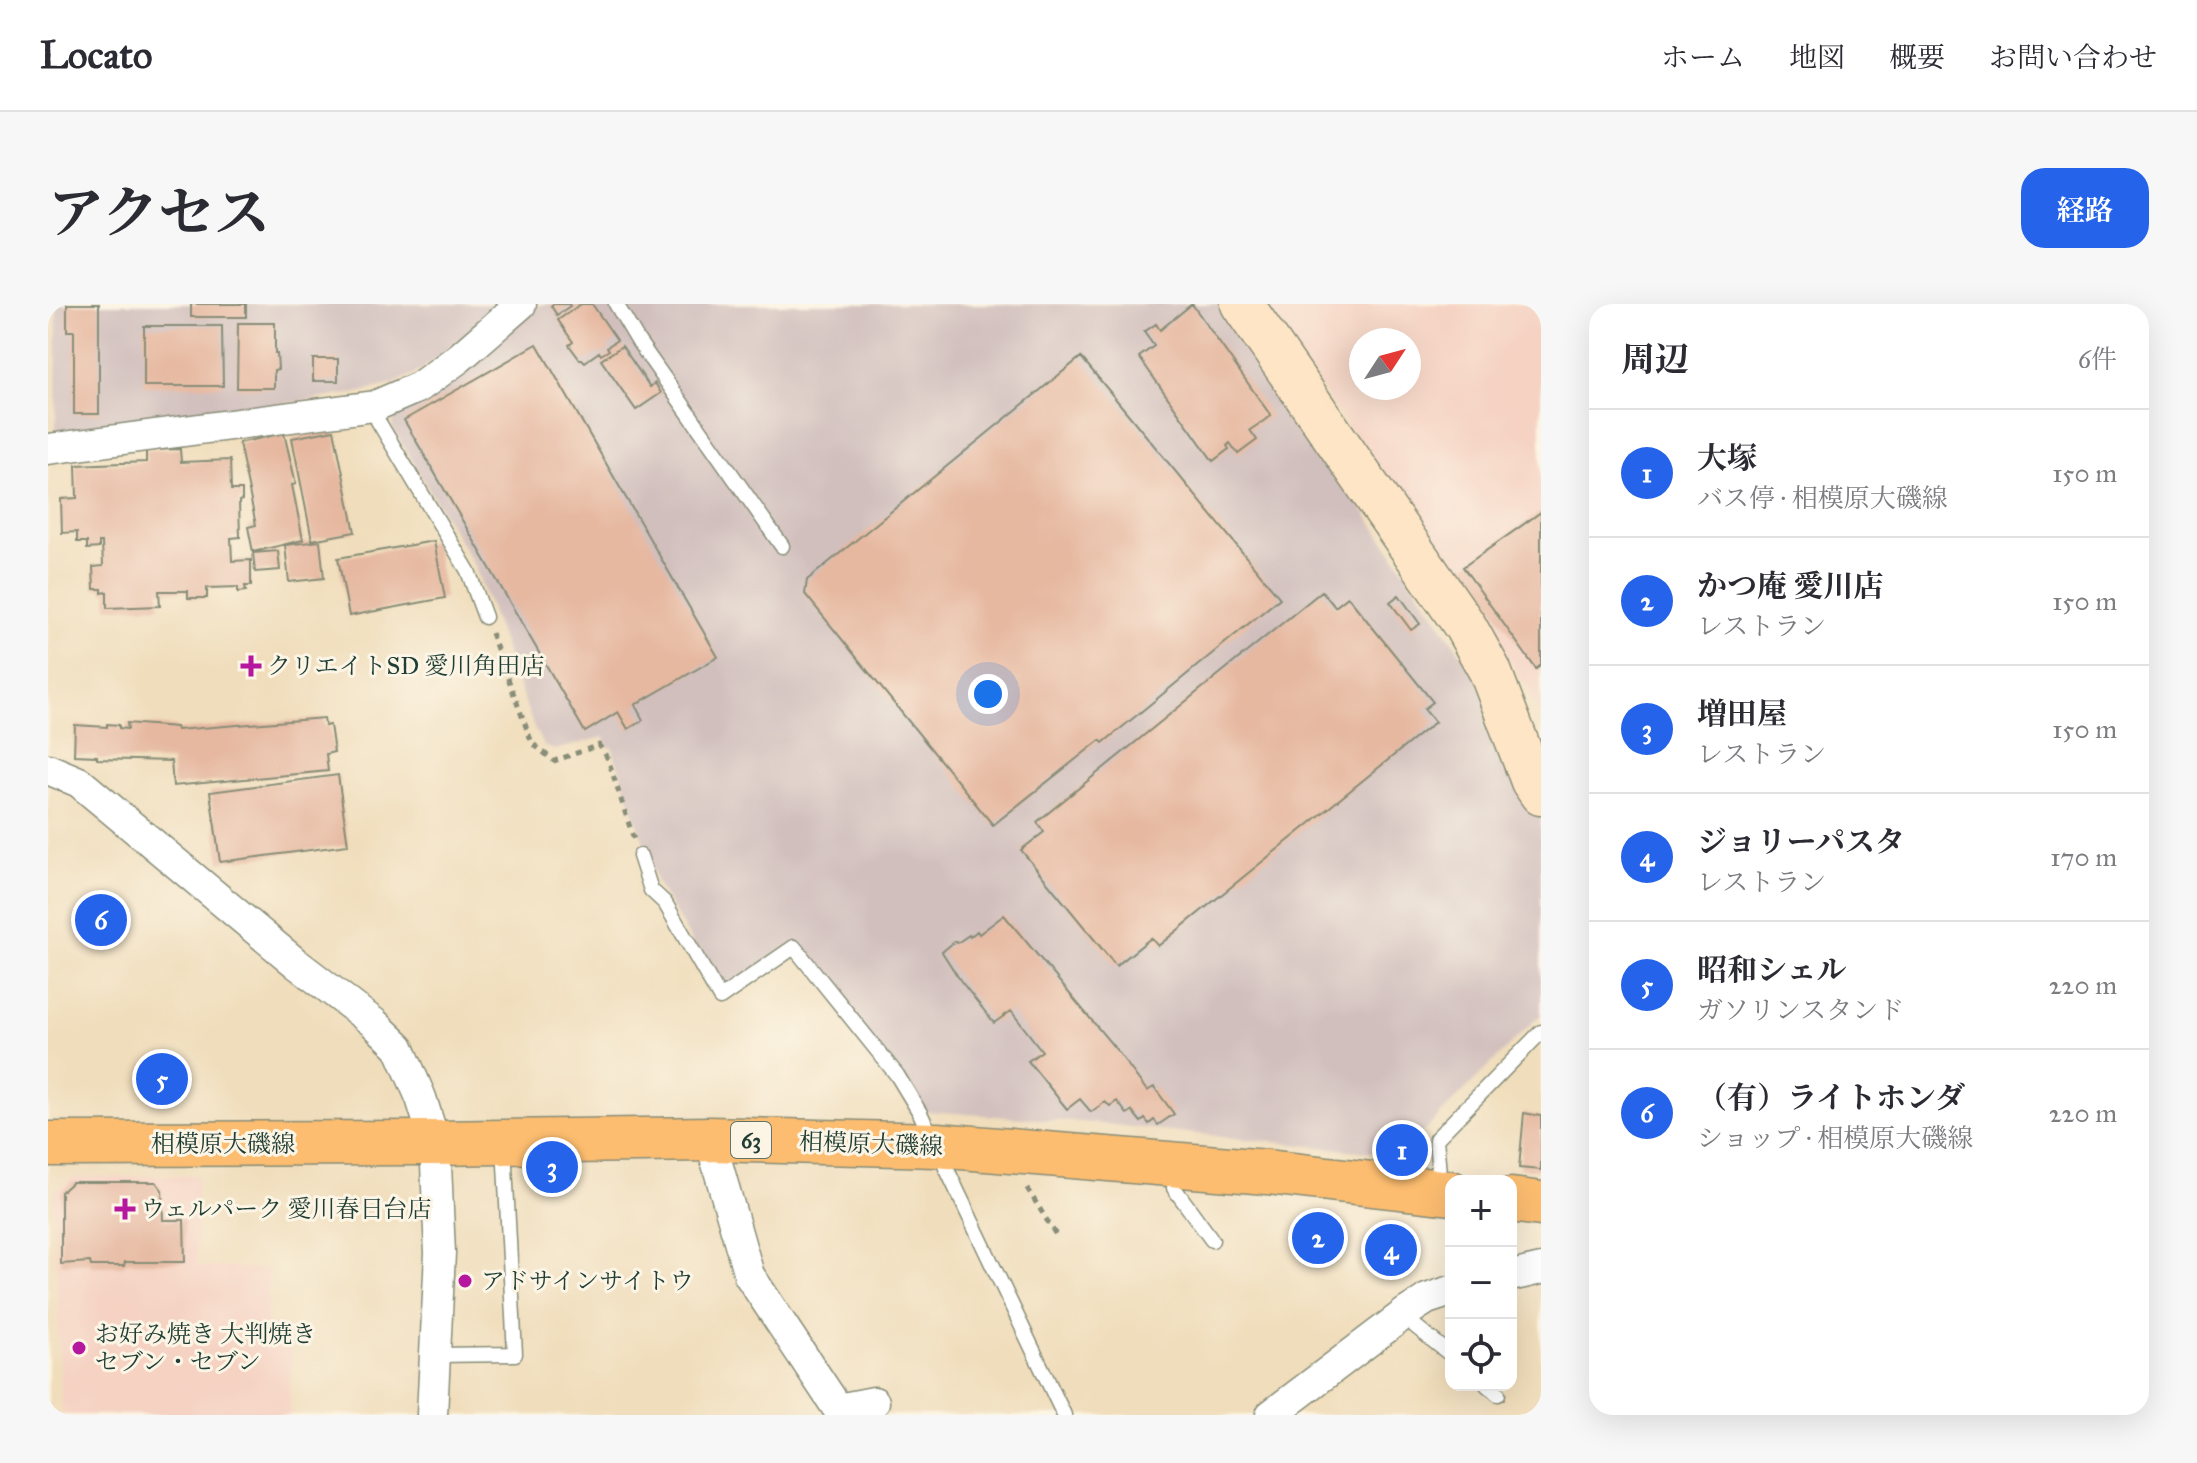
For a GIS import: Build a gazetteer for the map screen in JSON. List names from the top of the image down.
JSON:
{
  "streets": {
    "main road": ["63", "相模原大磯線"]
  },
  "places": {
    "health": ["クリエイトSD 愛川角田店", "ウェルパーク 愛川春日台店"],
    "other": ["アドサインサイトウ", "お好み焼き 大判焼き セブン・セブン"]
  },
  "north": "top right",
  "page": {
    "header": "Locato",
    "nav": [
      "ホーム",
      "地図",
      "概要",
      "お問い合わせ"
    ],
    "title": "アクセス",
    "buttons": "経路",
    "heading": ["周辺", "6件"],
    "list": [
      {
        "mark": "1",
        "name": "大塚",
        "note": "バス停 · 相模原大磯線",
        "value": "150 m"
      },
      {
        "mark": "2",
        "name": "かつ庵 愛川店",
        "note": "レストラン",
        "value": "150 m"
      },
      {
        "mark": "3",
        "name": "増田屋",
        "note": "レストラン",
        "value": "150 m"
      },
      {
        "mark": "4",
        "name": "ジョリーパスタ",
        "note": "レストラン",
        "value": "170 m"
      },
      {
        "mark": "5",
        "name": "昭和シェル",
        "note": "ガソリンスタンド",
        "value": "220 m"
      },
      {
        "mark": "6",
        "name": "（有）ライトホンダ",
        "note": "ショップ · 相模原大磯線",
        "value": "220 m"
      }
    ],
    "pins": [
      "6",
      "5",
      "1",
      "3",
      "2",
      "4"
    ],
    "map_buttons": ["+", "−"]
  }
}
